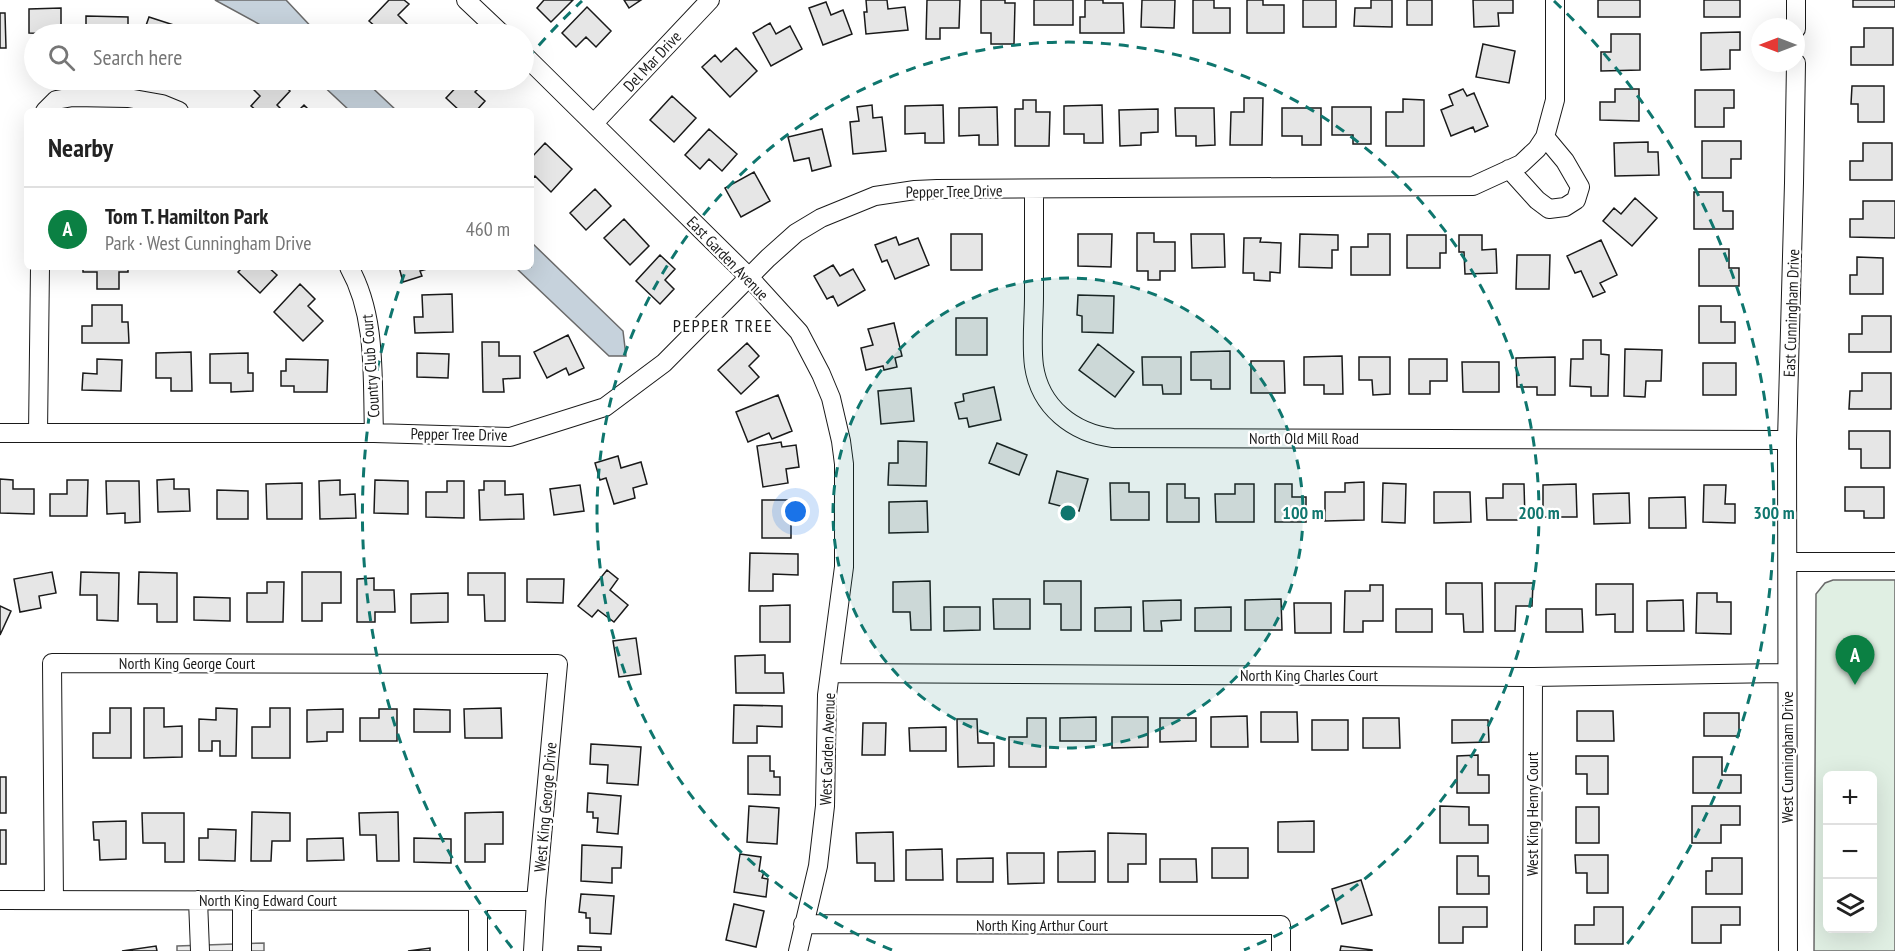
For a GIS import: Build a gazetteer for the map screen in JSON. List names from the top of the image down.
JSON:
{
  "streets": {
    "street": [
      "Del Mar Drive",
      "Pepper Tree Drive",
      "East Garden Avenue",
      "East Cunningham Drive",
      "Country Club Court",
      "North Old Mill Road",
      "North King George Court",
      "North King Charles Court",
      "West Garden Avenue",
      "West Cunningham Drive",
      "West King George Drive",
      "West King Henry Court",
      "North King Edward Court",
      "North King Arthur Court"
    ]
  },
  "crossings": [
    ["Del Mar Drive", "East Garden Avenue"],
    ["Pepper Tree Drive", "East Garden Avenue"],
    ["Pepper Tree Drive", "Country Club Court"],
    ["Pepper Tree Drive", "North Old Mill Road"],
    ["East Garden Avenue", "West Garden Avenue"],
    ["East Cunningham Drive", "North Old Mill Road"],
    ["East Cunningham Drive", "West Cunningham Drive"],
    ["North King George Court", "West King George Drive"],
    ["North King George Court", "North King Edward Court"],
    ["North King Charles Court", "West Garden Avenue"],
    ["North King Charles Court", "West Cunningham Drive"],
    ["North King Charles Court", "West King Henry Court"],
    ["West Garden Avenue", "North King Arthur Court"],
    ["West King George Drive", "North King Edward Court"]
  ],
  "districts": ["PEPPER TREE"],
  "north": "left",
  "page": {
    "search": "Search here",
    "heading": "Nearby",
    "list": [
      {
        "mark": "A",
        "name": "Tom T. Hamilton Park",
        "note": "Park · West Cunningham Drive",
        "value": "460 m"
      }
    ],
    "pins": "A",
    "map_buttons": ["+", "−"]
  },
  "rings": ["100 m", "200 m", "300 m"]
}
